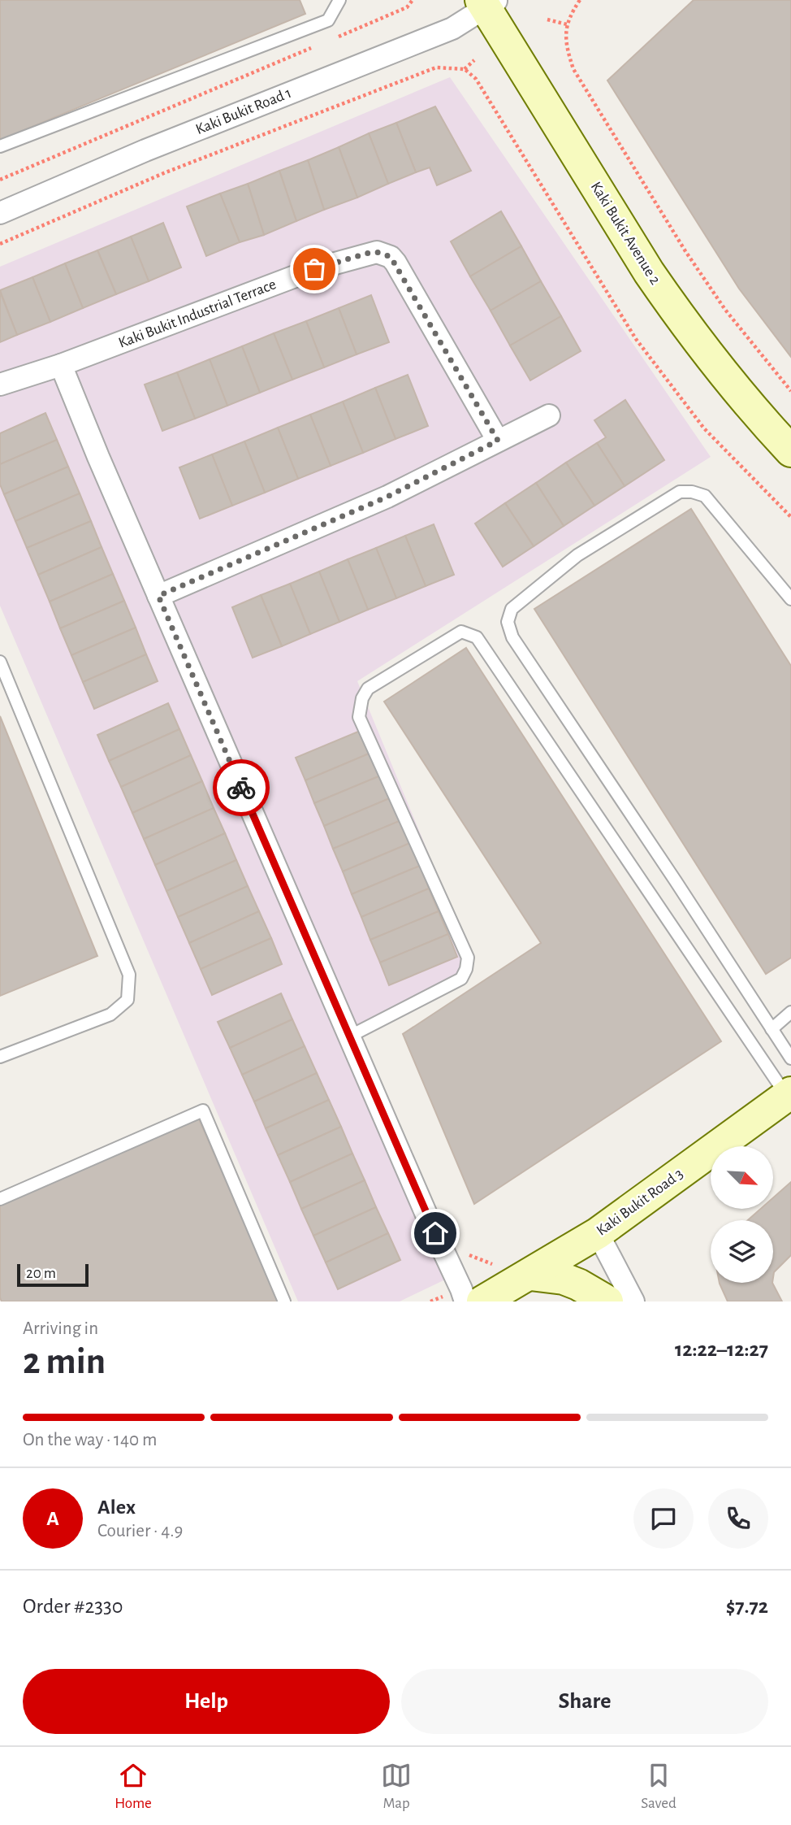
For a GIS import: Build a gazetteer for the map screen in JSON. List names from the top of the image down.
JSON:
{
  "streets": {
    "street": [
      "Kaki Bukit Road 1",
      "Kaki Bukit Avenue 2",
      "Kaki Bukit Industrial Terrace",
      "Kaki Bukit Road 3"
    ]
  },
  "crossings": [
    ["Kaki Bukit Road 1", "Kaki Bukit Avenue 2"]
  ],
  "scale_bar": "20 m",
  "north": "bottom right",
  "page": {
    "scale": "20 m",
    "heading": ["2 min", "Arriving in", "12:22–12:27"],
    "panel": [
      "Alex",
      "Courier · 4.9",
      "Order #2330",
      "$7.72"
    ],
    "bar": "On the way · 140 m",
    "round": "A",
    "buttons": ["Help", "Share"],
    "tabs": ["Home", "Map", "Saved"]
  }
}
